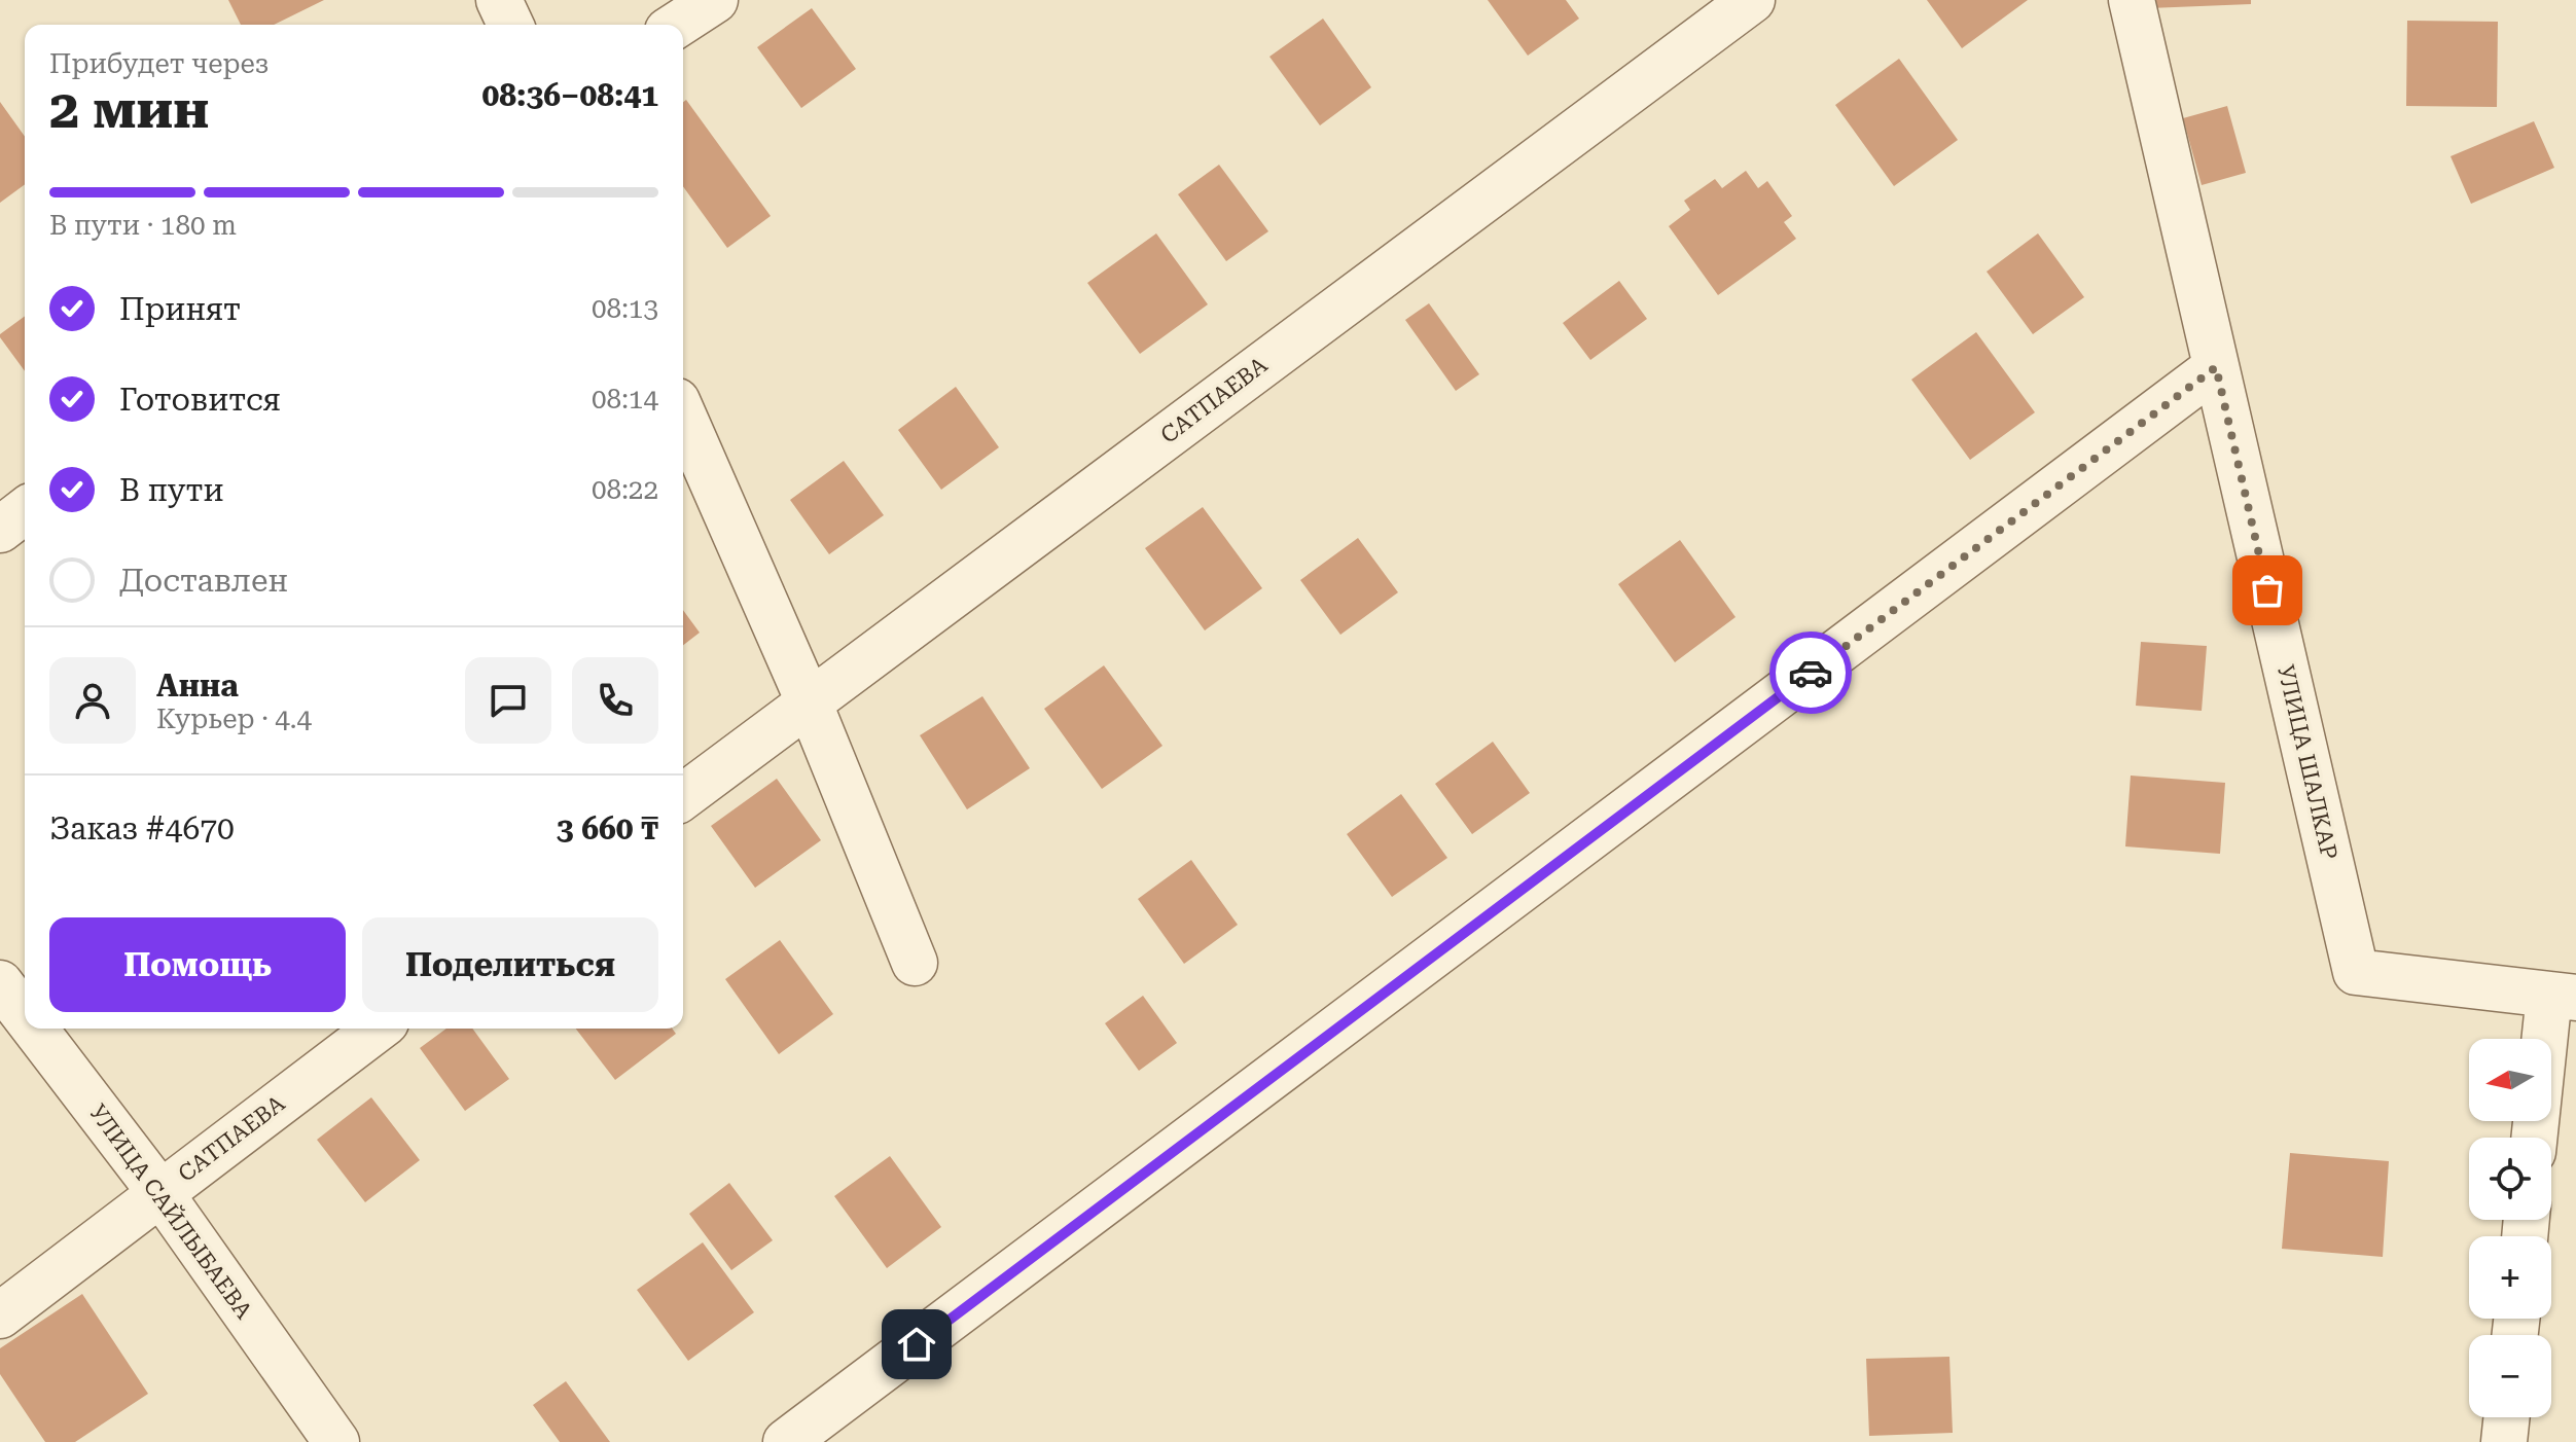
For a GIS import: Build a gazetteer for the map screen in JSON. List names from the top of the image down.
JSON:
{
  "streets": {
    "street": ["САТПАЕВА", "УЛИЦА ШАЛКАР", "УЛИЦА САЙЛЫБАЕВА"]
  },
  "crossings": [
    ["САТПАЕВА", "УЛИЦА САЙЛЫБАЕВА"]
  ],
  "north": "left",
  "page": {
    "heading": ["2 мин", "Прибудет через", "08:36–08:41"],
    "panel": [
      "Анна",
      "Курьер · 4.4",
      "Заказ #4670",
      "3 660 ₸"
    ],
    "bar": "В пути · 180 m",
    "list": [
      ["Принят", "08:13"],
      ["Готовится", "08:14"],
      ["В пути", "08:22"],
      "Доставлен"
    ],
    "buttons": ["Помощь", "Поделиться"],
    "map_buttons": ["+", "−"]
  }
}
